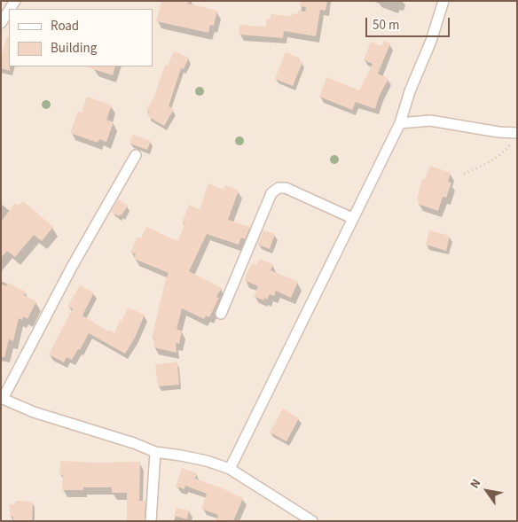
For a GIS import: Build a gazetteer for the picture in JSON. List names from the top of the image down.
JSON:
{
  "legend": ["Road", "Building"],
  "scale_bar": "50 m",
  "north": "top left"
}
